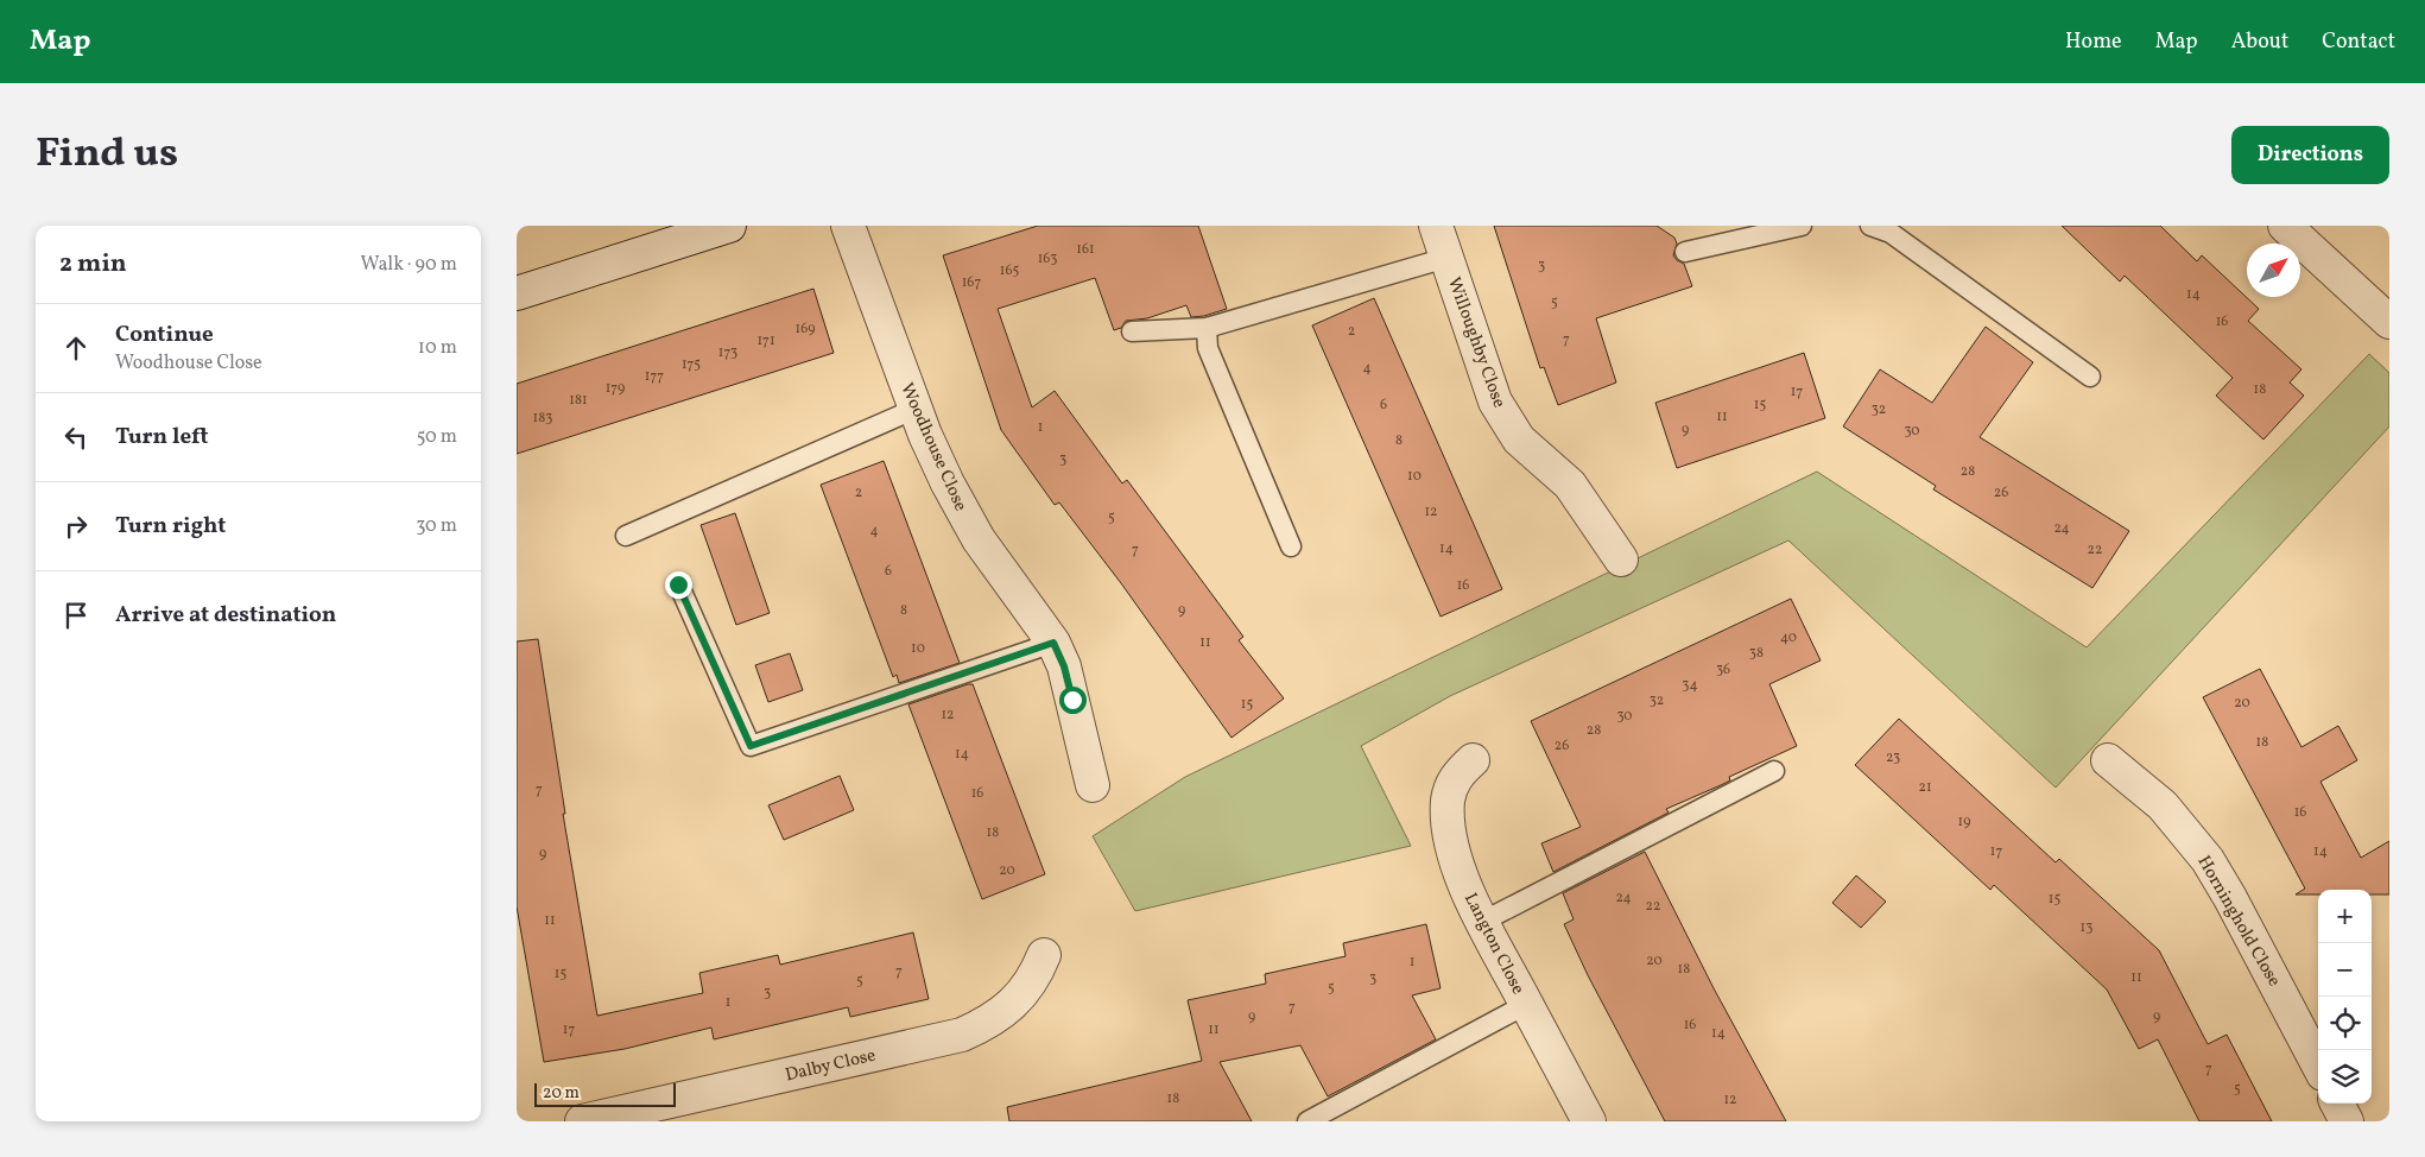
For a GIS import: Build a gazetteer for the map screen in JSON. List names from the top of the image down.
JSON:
{
  "streets": {
    "street": [
      "Willoughby Close",
      "Woodhouse Close",
      "Horninghold Close",
      "Langton Close",
      "Dalby Close"
    ]
  },
  "house_numbers": [
    "161",
    "163",
    "3",
    "165",
    "167",
    "14",
    "5",
    "16",
    "169",
    "2",
    "7",
    "171",
    "173",
    "175",
    "4",
    "177",
    "179",
    "18",
    "17",
    "181",
    "6",
    "15",
    "32",
    "11",
    "183",
    "1",
    "9",
    "30",
    "8",
    "3",
    "28",
    "10",
    "2",
    "26",
    "12",
    "5",
    "24",
    "4",
    "14",
    "7",
    "22",
    "6",
    "16",
    "8",
    "9",
    "40",
    "11",
    "10",
    "38",
    "36",
    "34",
    "32",
    "20",
    "15",
    "12",
    "30",
    "28",
    "18",
    "26",
    "14",
    "23",
    "21",
    "7",
    "16",
    "16",
    "19",
    "18",
    "17",
    "14",
    "9",
    "20",
    "24",
    "15",
    "22",
    "11",
    "13",
    "20",
    "1",
    "18",
    "7",
    "15",
    "11",
    "3",
    "5",
    "5",
    "3",
    "1",
    "7",
    "9",
    "9",
    "16",
    "17",
    "11",
    "14",
    "7",
    "5",
    "18",
    "12"
  ],
  "scale_bar": "20 m",
  "north": "top right",
  "page": {
    "header": "Map",
    "nav": [
      "Home",
      "Map",
      "About",
      "Contact"
    ],
    "title": "Find us",
    "buttons": "Directions",
    "heading": ["2 min", "Walk · 90 m"],
    "list": [
      ["Continue", "Woodhouse Close", "10 m"],
      ["Turn left", "50 m"],
      ["Turn right", "30 m"],
      "Arrive at destination"
    ],
    "map_buttons": ["+", "−"],
    "scale": "20 m"
  }
}
